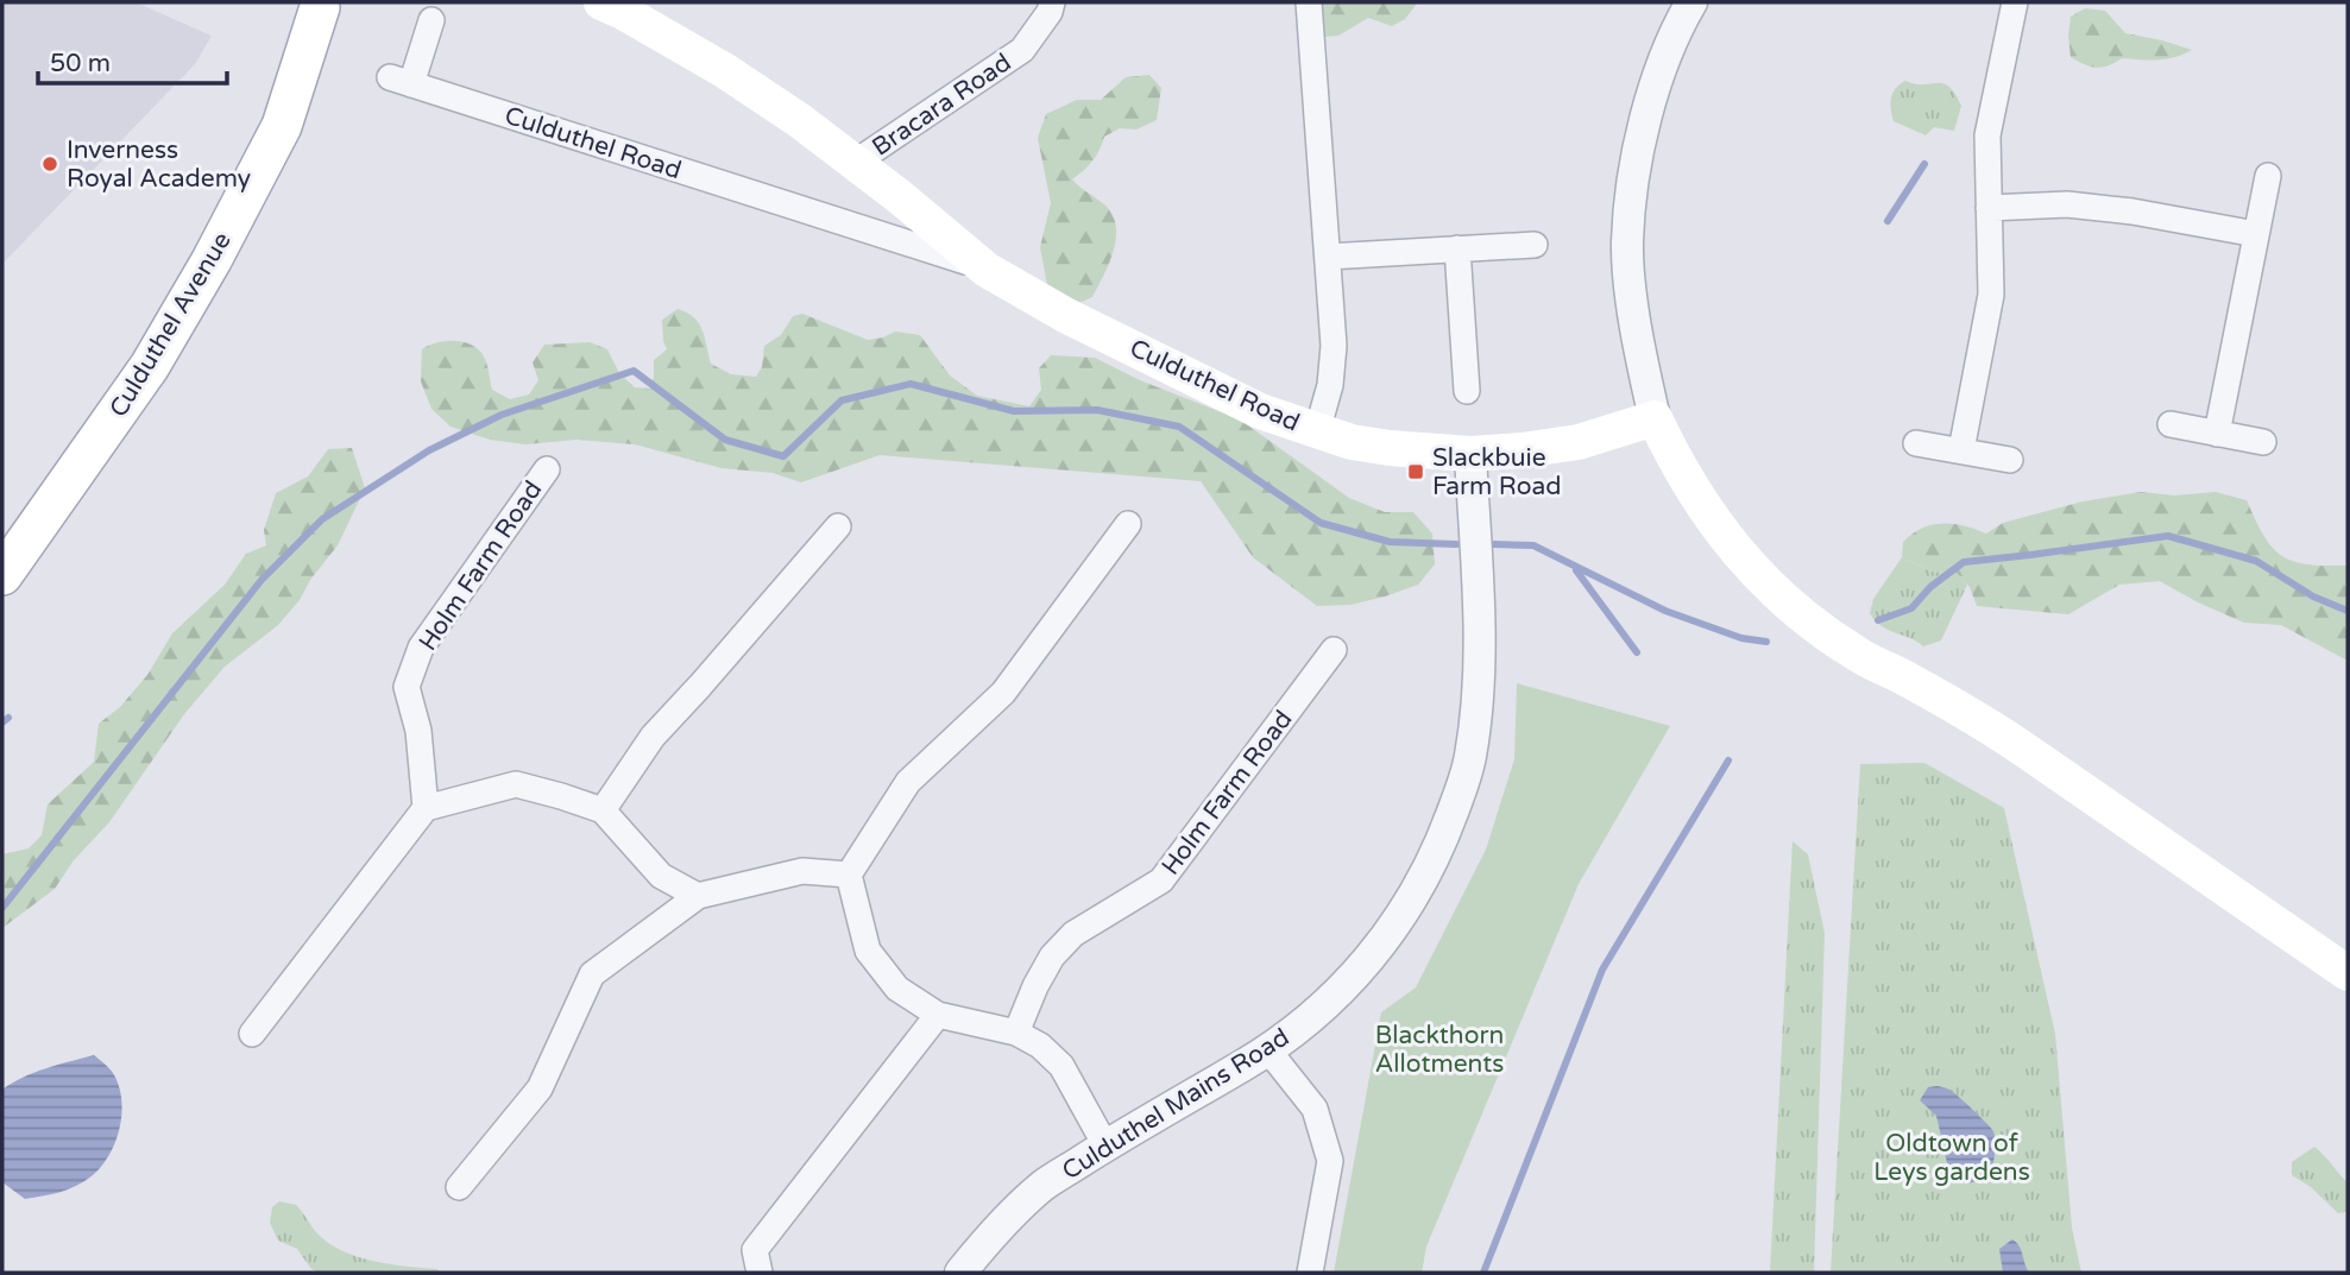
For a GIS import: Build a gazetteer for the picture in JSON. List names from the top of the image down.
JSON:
{
  "streets": {
    "main road": ["Culduthel Road", "Culduthel Avenue"],
    "street": ["Bracara Road", "Holm Farm Road", "Culduthel Mains Road"]
  },
  "crossings": [
    ["Bracara Road", "Culduthel Road"],
    ["Culduthel Road", "Culduthel Mains Road"]
  ],
  "parks": ["Blackthorn Allotments", "Oldtown of Leys gardens"],
  "places": {
    "other": ["Inverness Royal Academy"],
    "transit": ["Slackbuie Farm Road"]
  },
  "scale_bar": "50 m"
}
